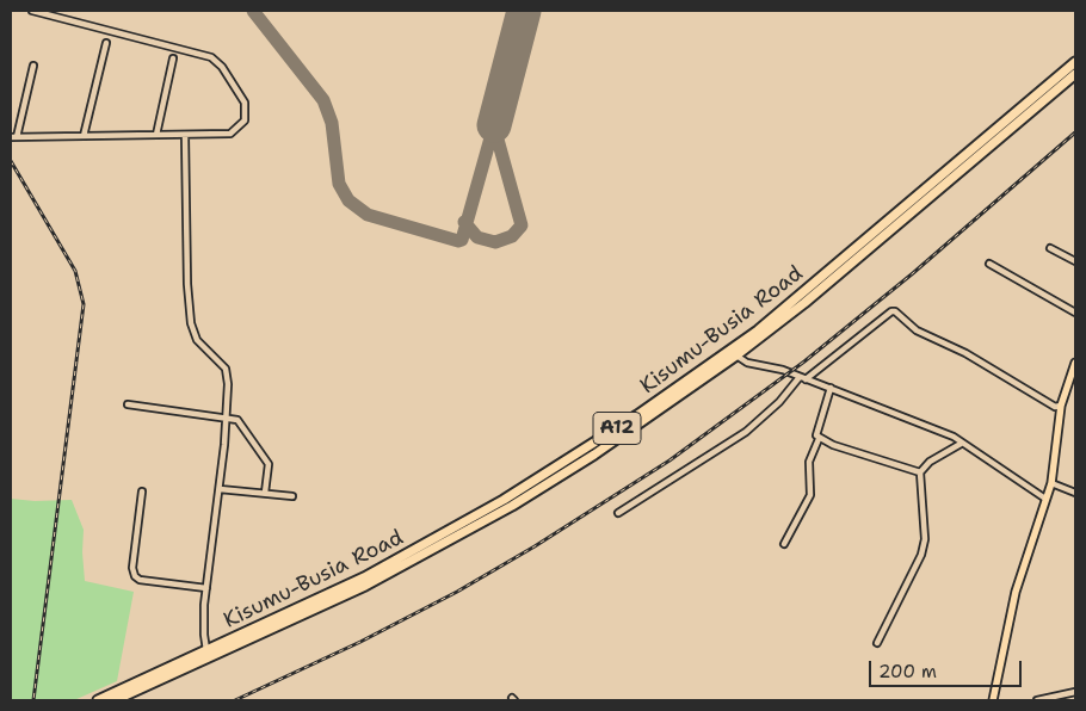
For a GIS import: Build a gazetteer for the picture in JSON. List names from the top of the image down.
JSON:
{
  "streets": {
    "highway": ["Kisumu-Busia Road", "A12"]
  },
  "scale_bar": "200 m"
}
